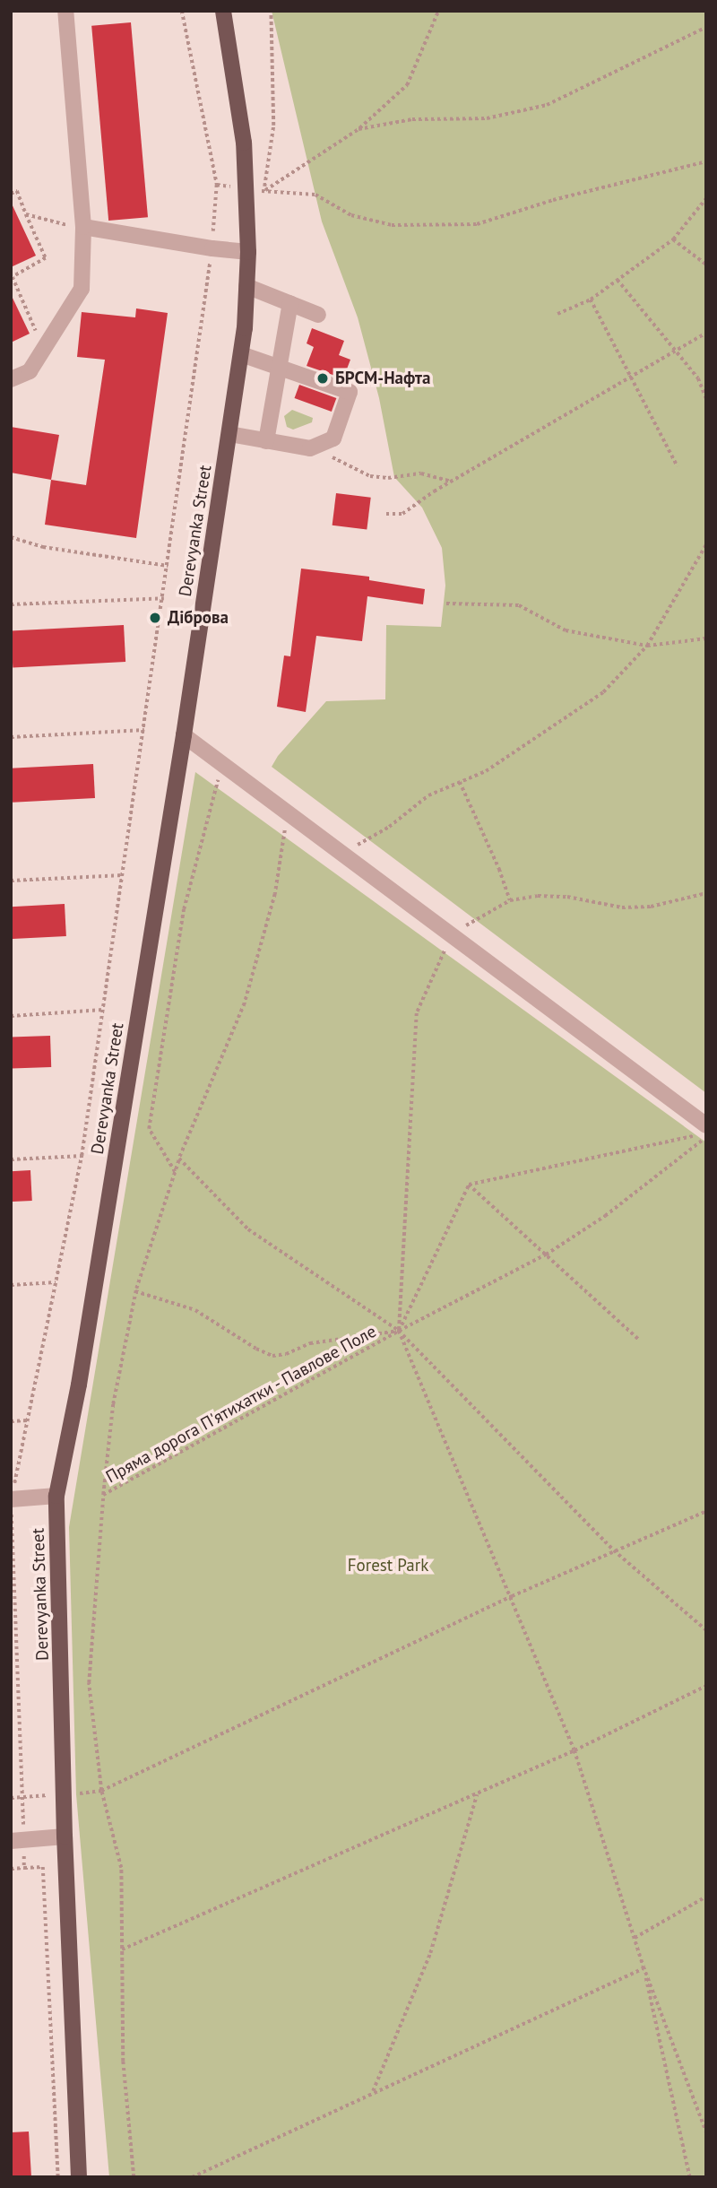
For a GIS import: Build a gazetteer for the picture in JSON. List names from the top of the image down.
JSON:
{
  "streets": {
    "main road": ["Derevyanka Street"],
    "path": ["Пряма дорога П'ятихатки - Павлове Поле"]
  },
  "parks": ["Forest Park"],
  "places": ["БРСМ-Нафта", "Діброва"]
}
